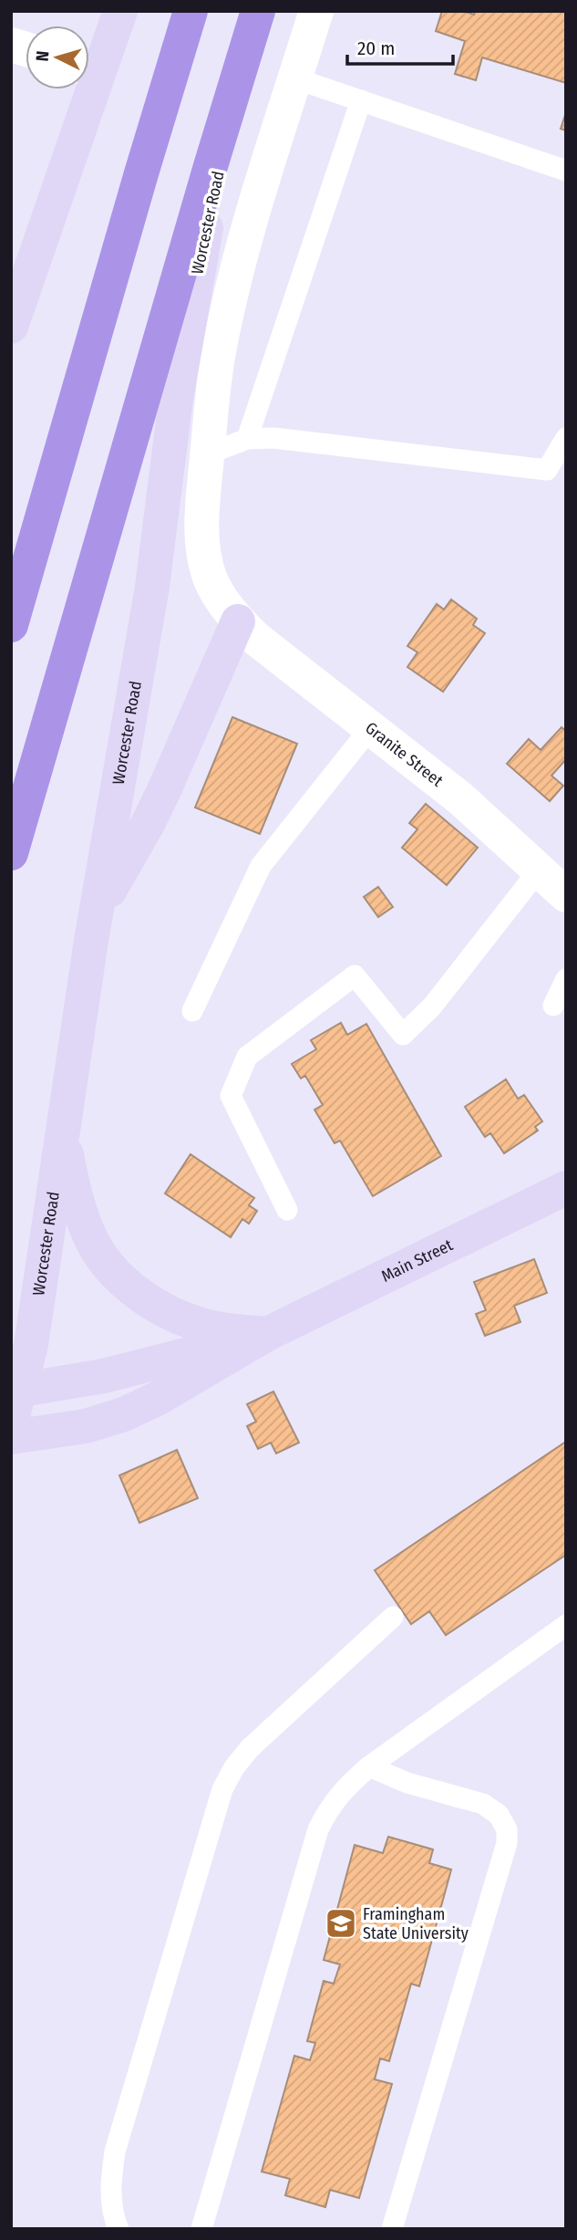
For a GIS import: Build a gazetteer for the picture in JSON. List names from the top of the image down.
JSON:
{
  "streets": {
    "highway": ["Worcester Road"],
    "main road": ["Main Street"],
    "street": ["Granite Street"]
  },
  "crossings": [
    ["Worcester Road", "Main Street"]
  ],
  "places": {
    "school or university": ["Framingham State University"]
  },
  "scale_bar": "20 m",
  "north": "left"
}
